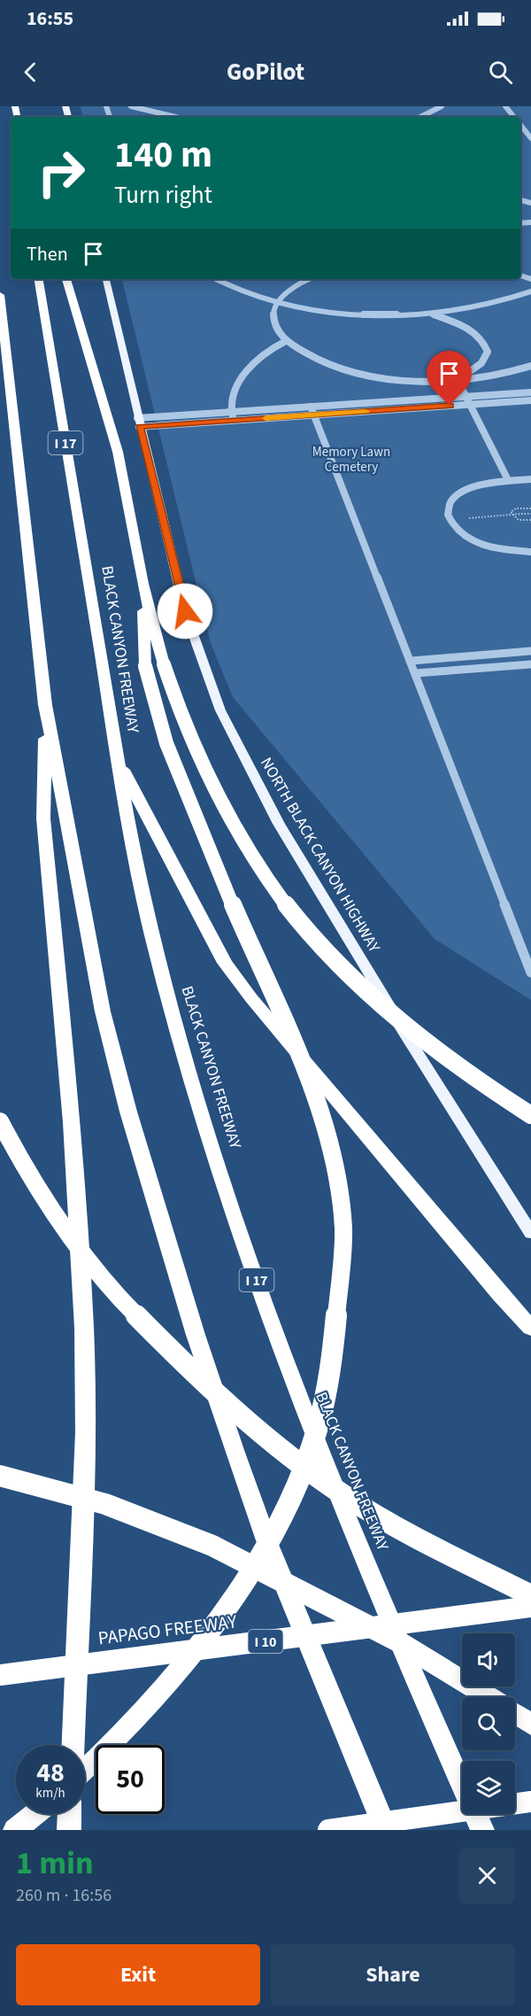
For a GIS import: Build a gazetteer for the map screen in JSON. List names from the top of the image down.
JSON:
{
  "streets": {
    "highway": [
      "I 17",
      "BLACK CANYON FREEWAY",
      "PAPAGO FREEWAY",
      "I 10"
    ],
    "main road": ["NORTH BLACK CANYON HIGHWAY"]
  },
  "parks": ["Memory Lawn Cemetery"],
  "page": {
    "status": "16:55",
    "header": "GoPilot",
    "turn": ["140 m", "Turn right"],
    "then": "Then",
    "speed": "48 km/h",
    "limit": "50",
    "heading": ["1 min", "260 m · 16:56"],
    "buttons": ["Exit", "Share"]
  }
}
